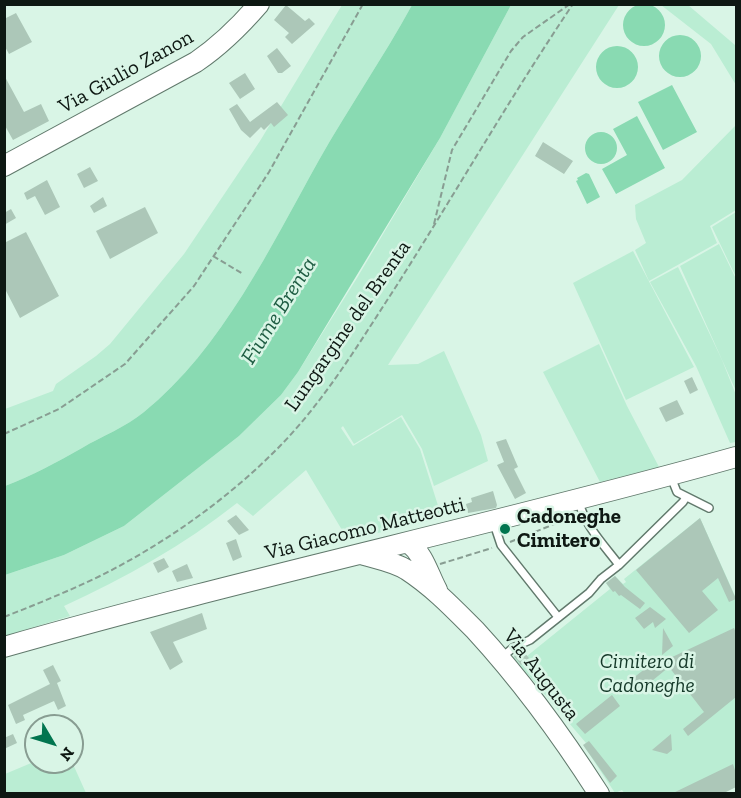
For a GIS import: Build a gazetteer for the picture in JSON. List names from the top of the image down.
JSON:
{
  "streets": {
    "main road": ["Via Giulio Zanon", "Via Giacomo Matteotti", "Via Augusta"],
    "path": ["Lungargine del Brenta"]
  },
  "crossings": [
    ["Via Giacomo Matteotti", "Via Augusta"]
  ],
  "water": ["Fiume Brenta"],
  "parks": ["Cimitero di Cadoneghe"],
  "places": ["Cadoneghe Cimitero"],
  "north": "bottom right"
}
